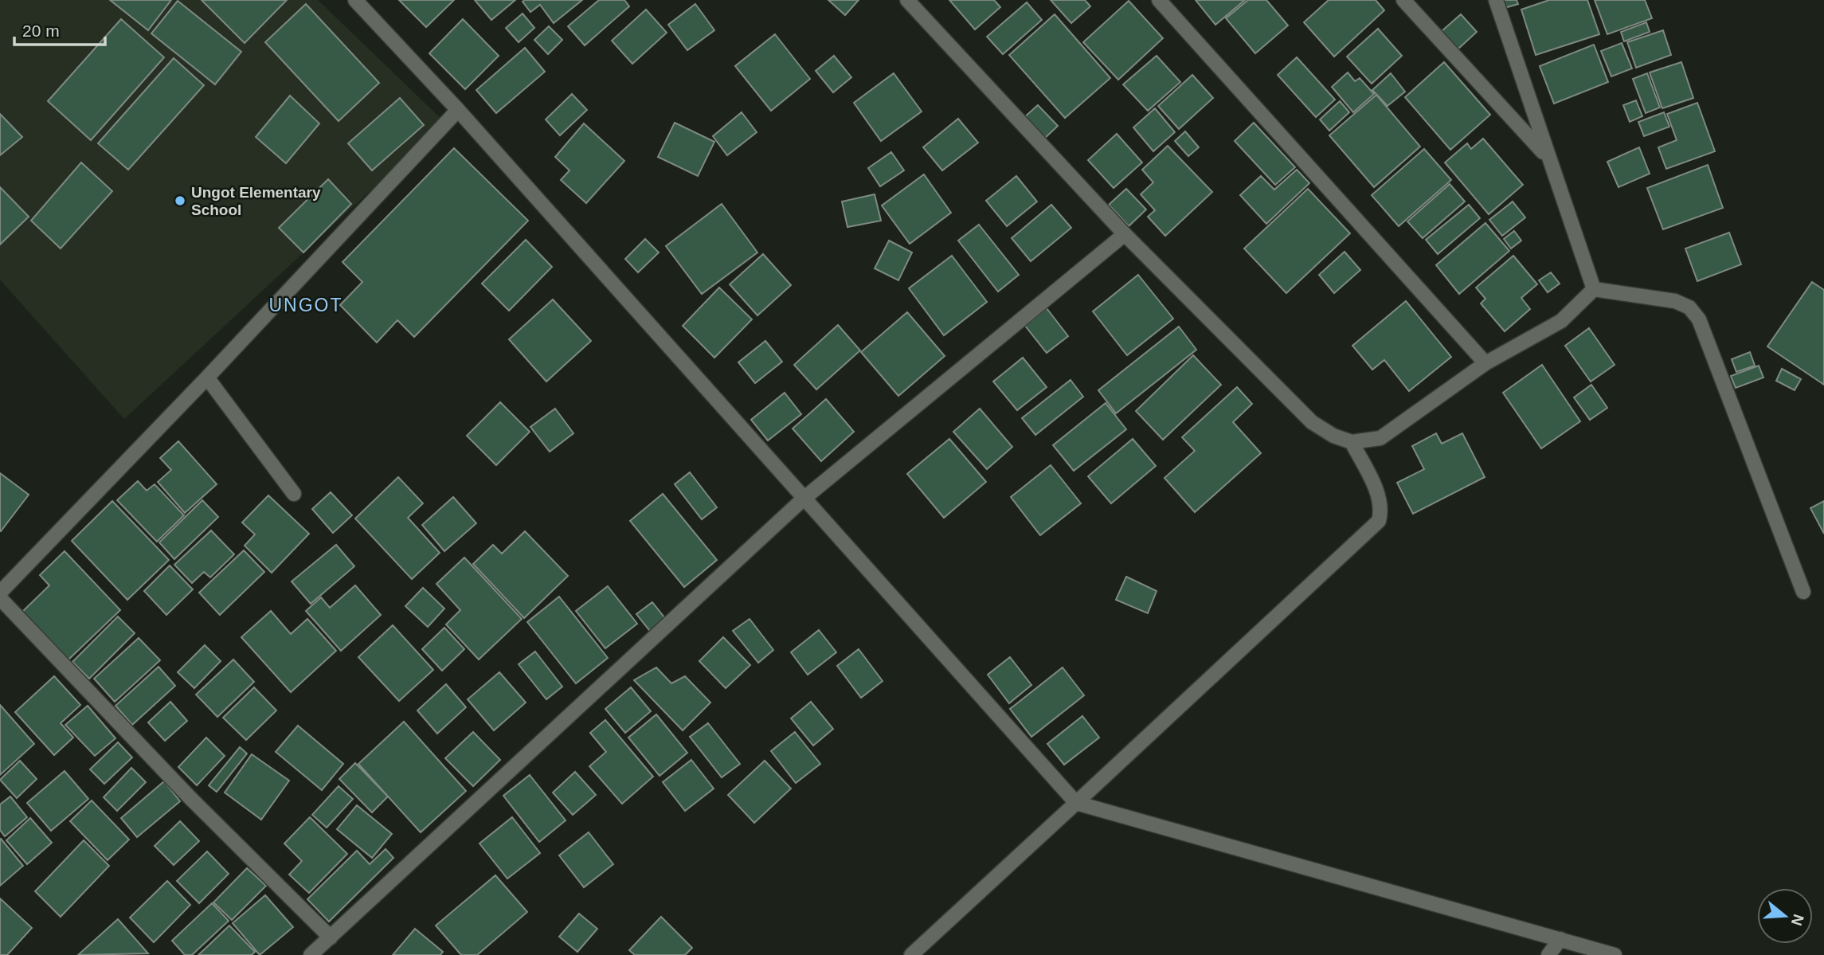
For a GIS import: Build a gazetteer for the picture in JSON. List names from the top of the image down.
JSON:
{
  "districts": ["UNGOT"],
  "places": ["Ungot Elementary School"],
  "scale_bar": "20 m",
  "north": "right"
}
